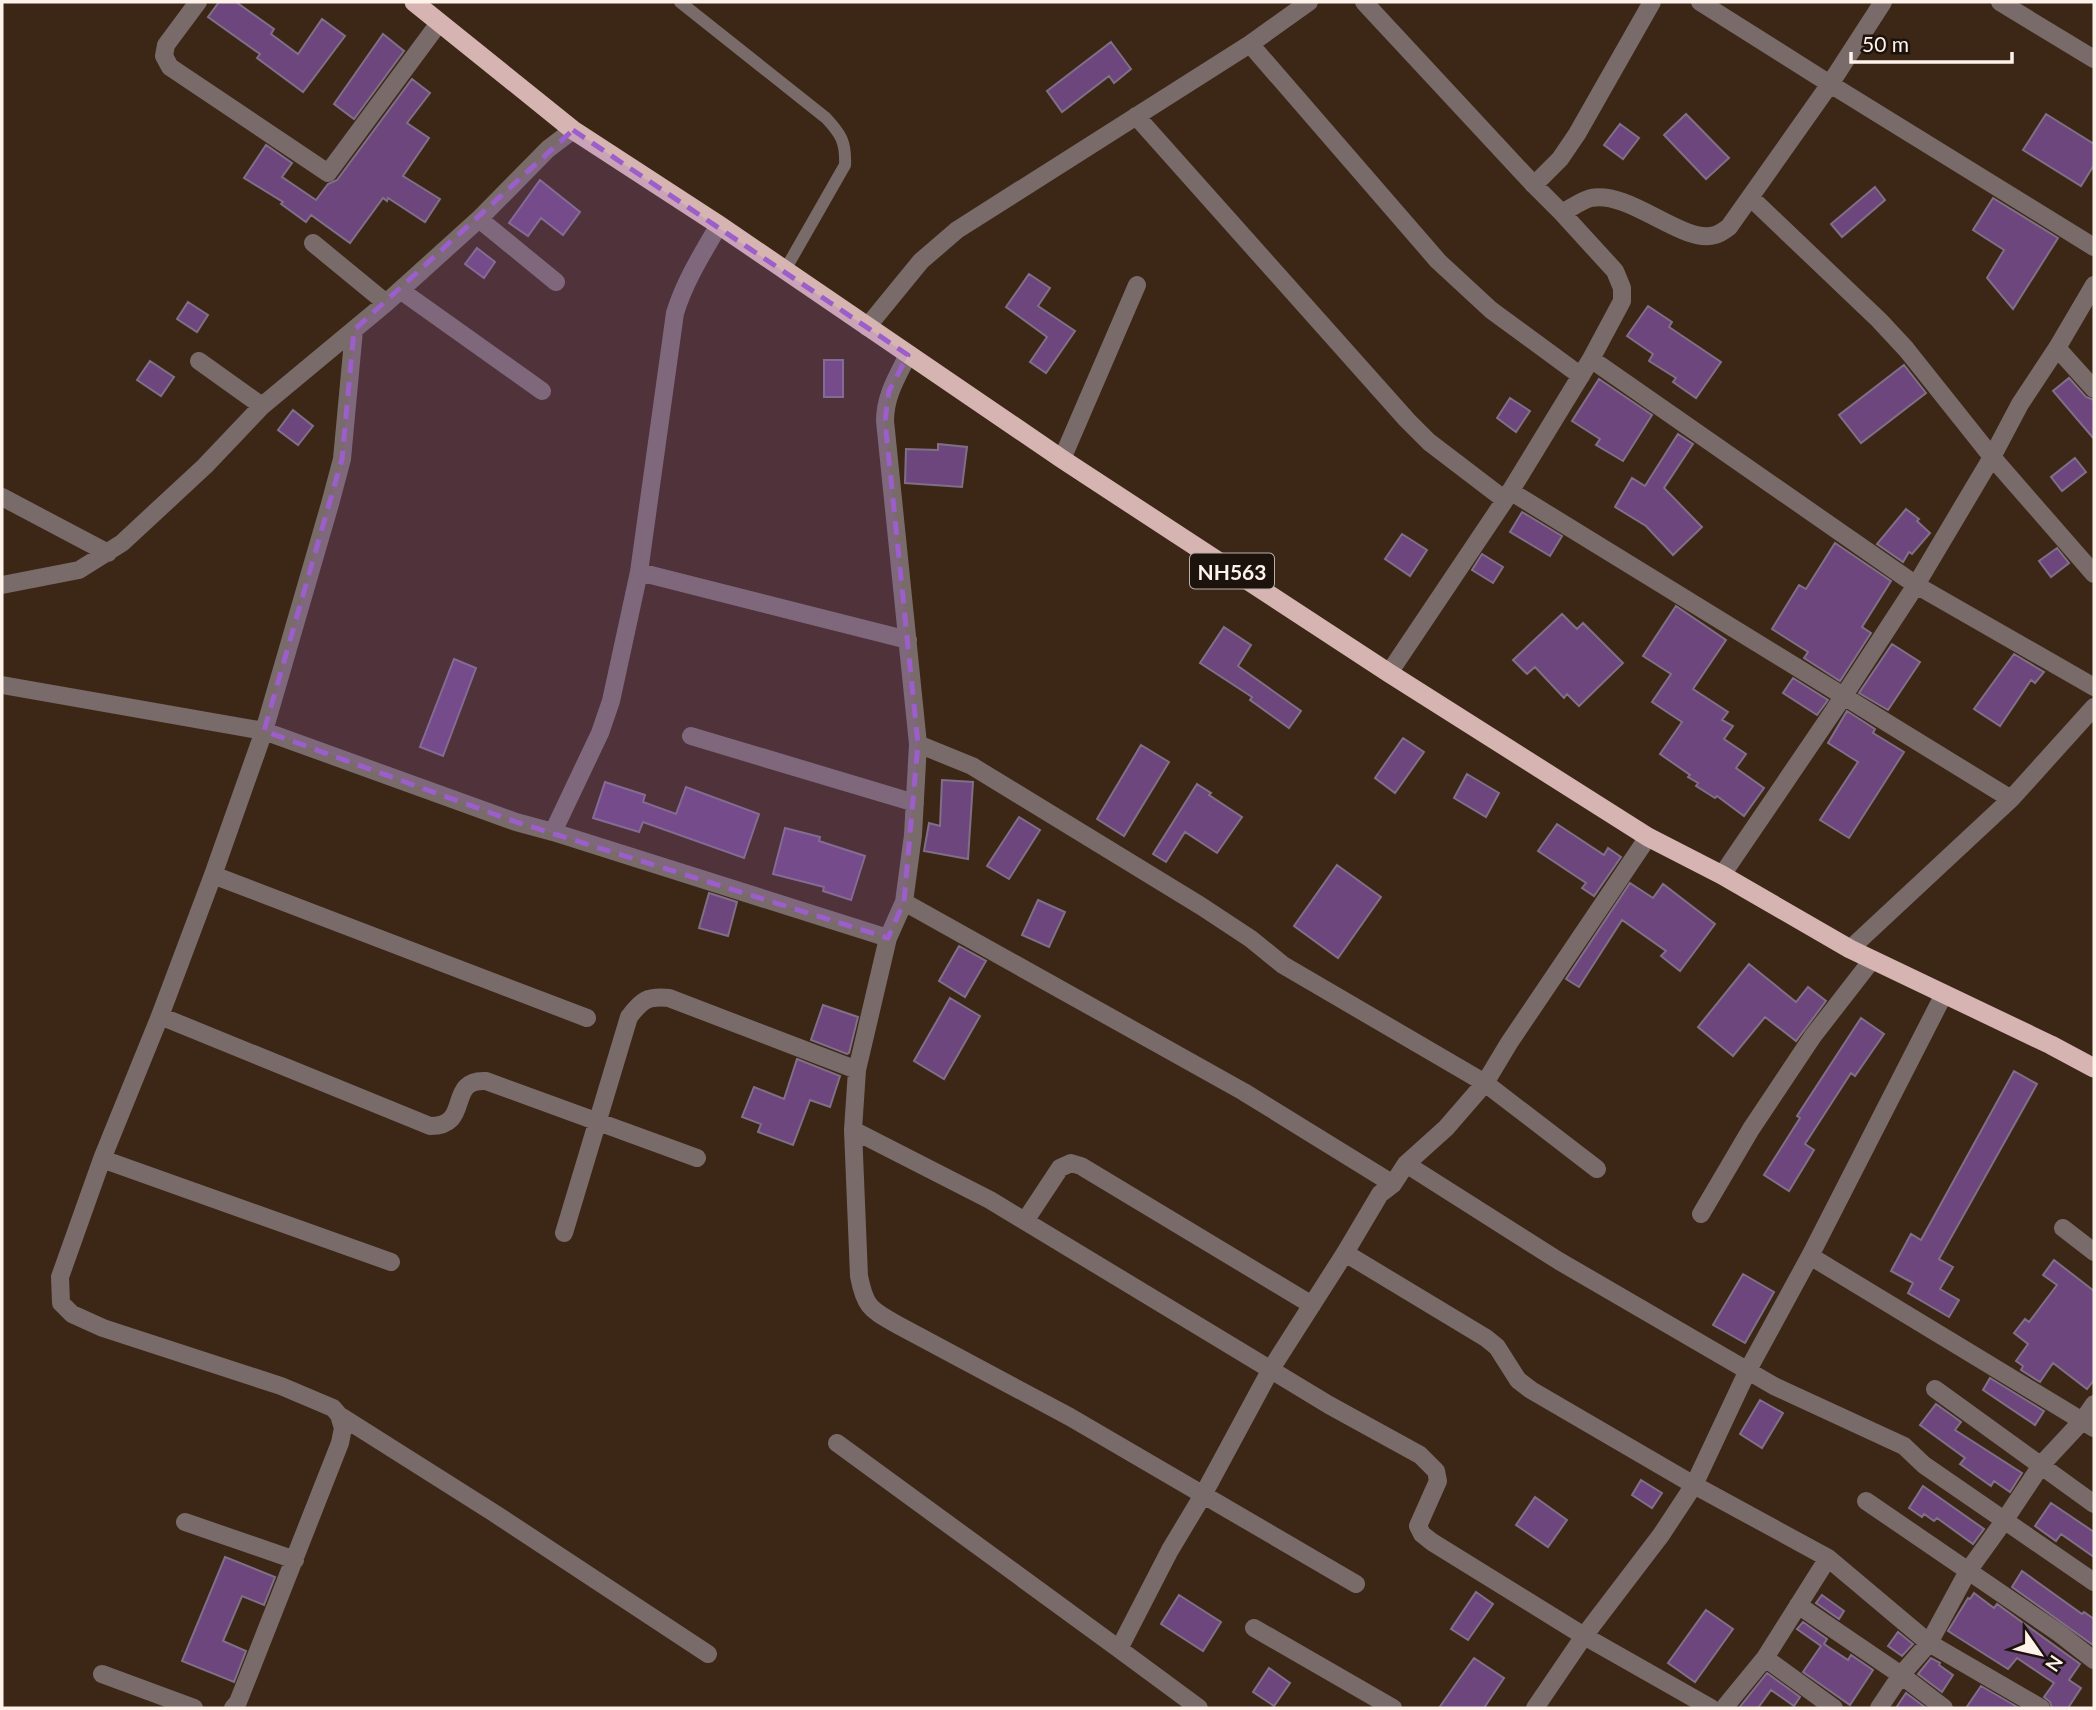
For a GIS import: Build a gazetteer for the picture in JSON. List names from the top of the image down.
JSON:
{
  "streets": {
    "highway": ["NH563"]
  },
  "scale_bar": "50 m",
  "north": "bottom right"
}
